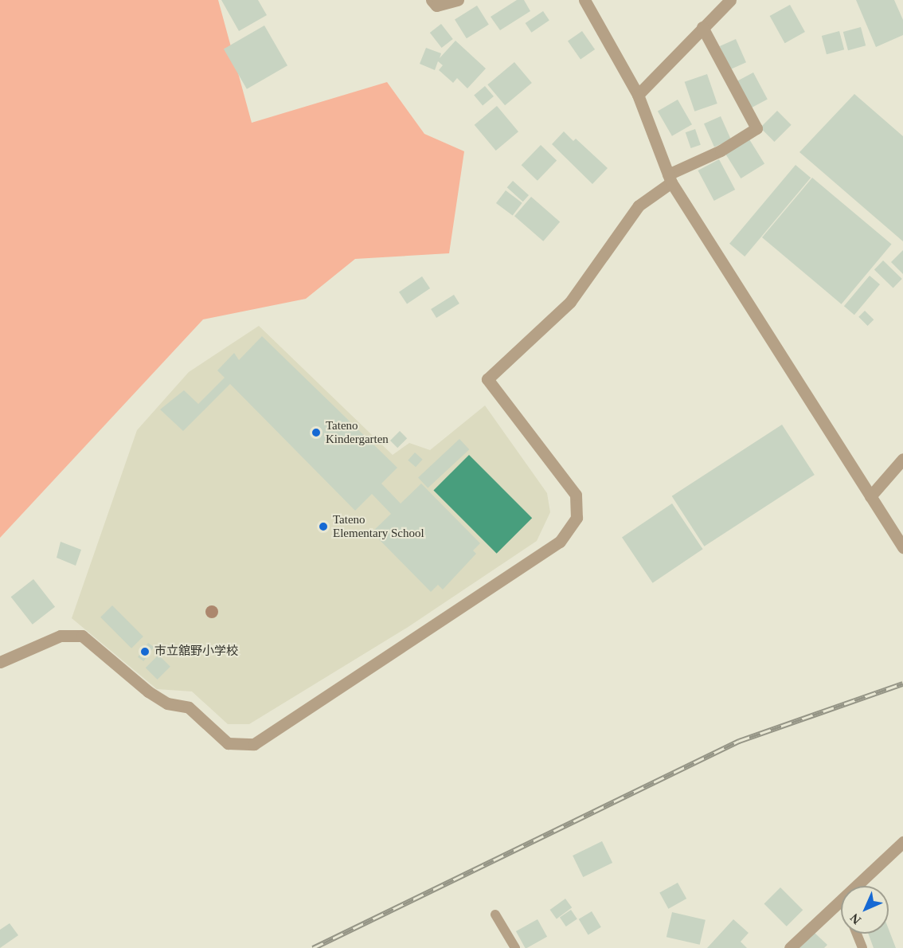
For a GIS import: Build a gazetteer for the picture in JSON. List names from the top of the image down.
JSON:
{
  "places": ["Tateno Kindergarten", "Tateno Elementary School", "市立舘野小学校"],
  "north": "bottom left"
}
